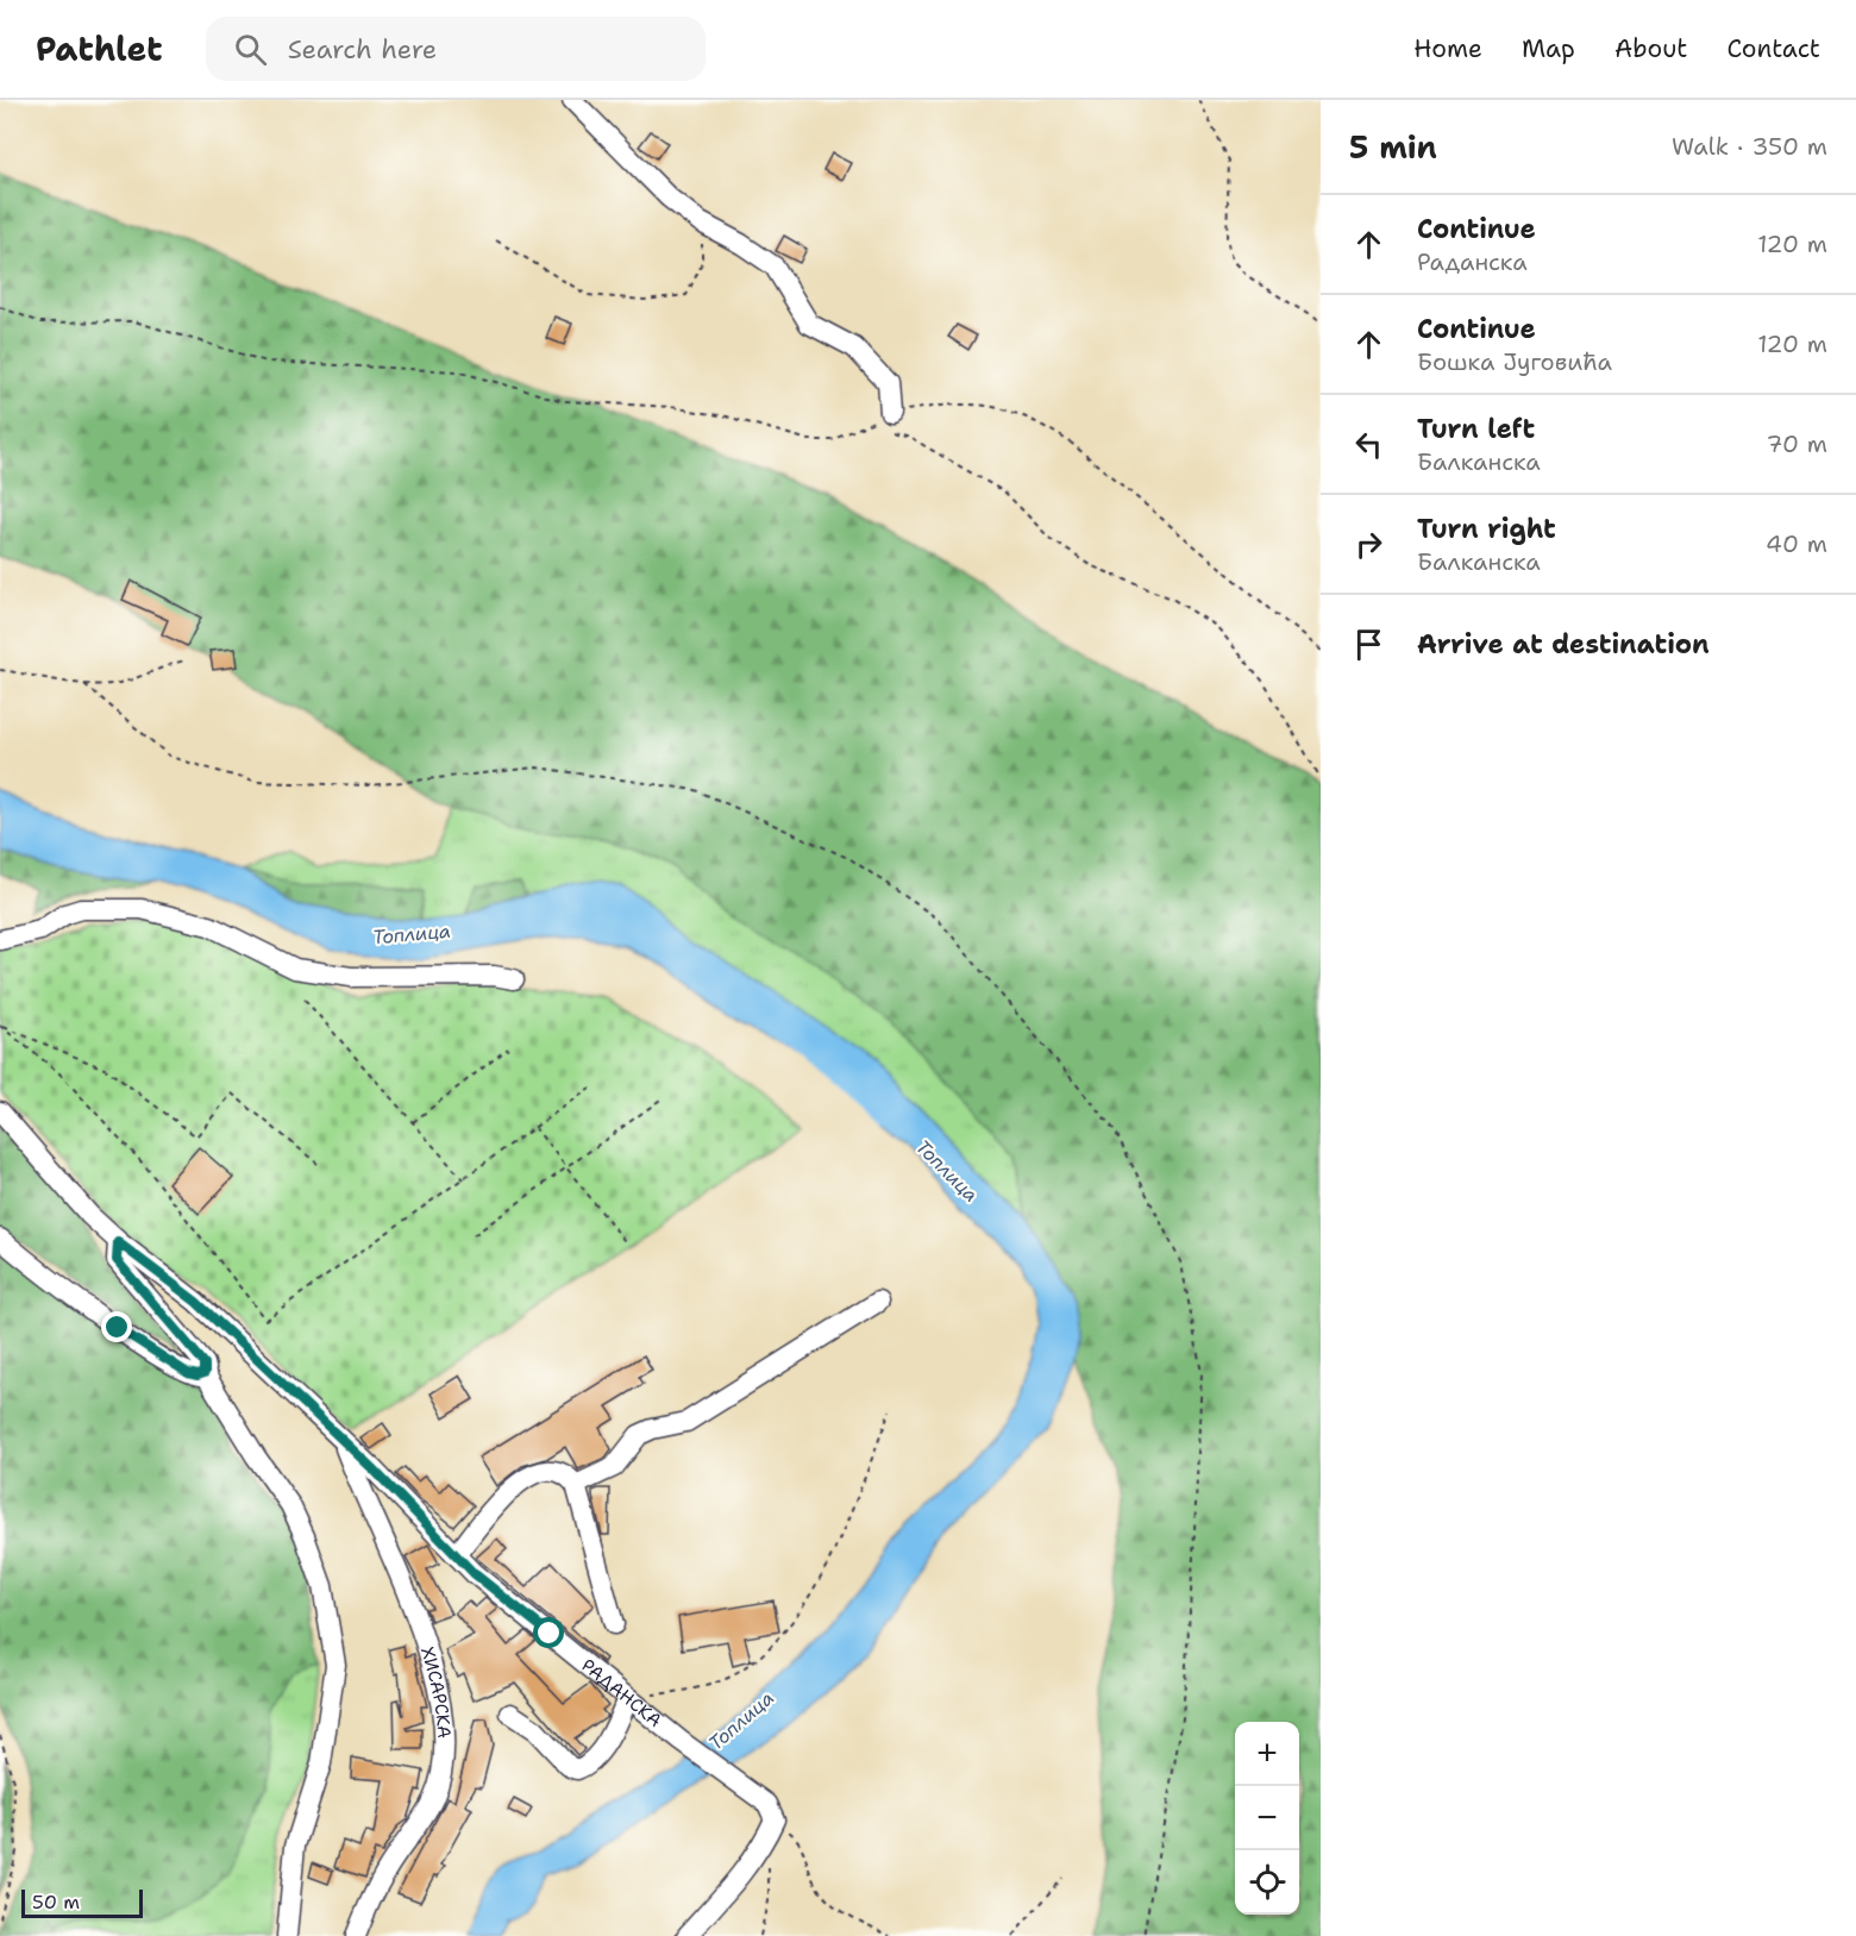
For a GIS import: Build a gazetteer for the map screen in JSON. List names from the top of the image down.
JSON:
{
  "streets": {
    "street": ["ХИСАРСКА", "РАДАНСКА"]
  },
  "crossings": [
    ["ХИСАРСКА", "РАДАНСКА"]
  ],
  "water": ["Топлица"],
  "scale_bar": "50 m",
  "page": {
    "header": "Pathlet",
    "search": "Search here",
    "nav": [
      "Home",
      "Map",
      "About",
      "Contact"
    ],
    "heading": ["5 min", "Walk · 350 m"],
    "list": [
      ["Continue", "Раданска", "120 m"],
      ["Continue", "Бошка Југовића", "120 m"],
      ["Turn left", "Балканска", "70 m"],
      ["Turn right", "Балканска", "40 m"],
      "Arrive at destination"
    ],
    "map_buttons": ["+", "−"],
    "scale": "50 m"
  }
}
